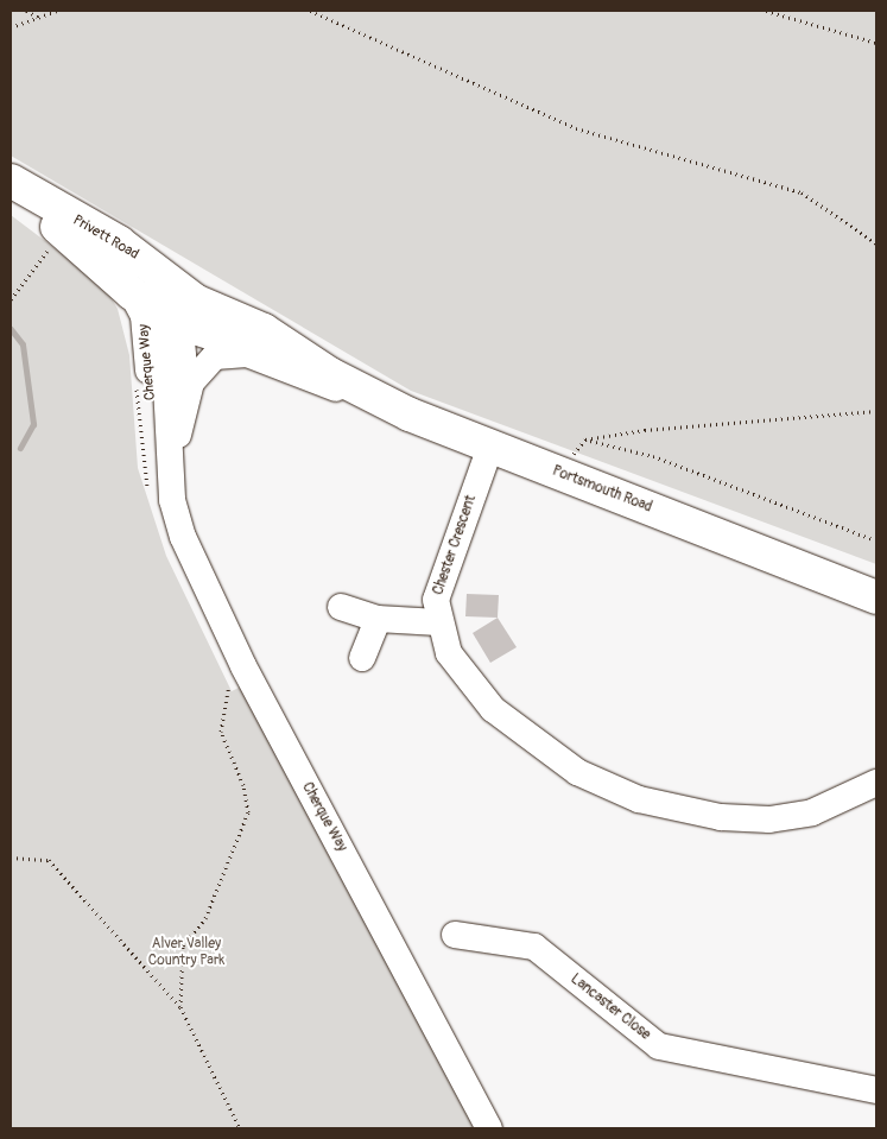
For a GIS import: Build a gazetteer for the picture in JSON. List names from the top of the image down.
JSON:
{
  "streets": {
    "main road": ["Privett Road", "Portsmouth Road"],
    "street": ["Cherque Way", "Chester Crescent", "Lancaster Close"]
  },
  "crossings": [
    ["Privett Road", "Cherque Way"],
    ["Privett Road", "Portsmouth Road"],
    ["Cherque Way", "Portsmouth Road"],
    ["Portsmouth Road", "Chester Crescent"]
  ],
  "parks": ["Alver Valley Country Park"]
}
